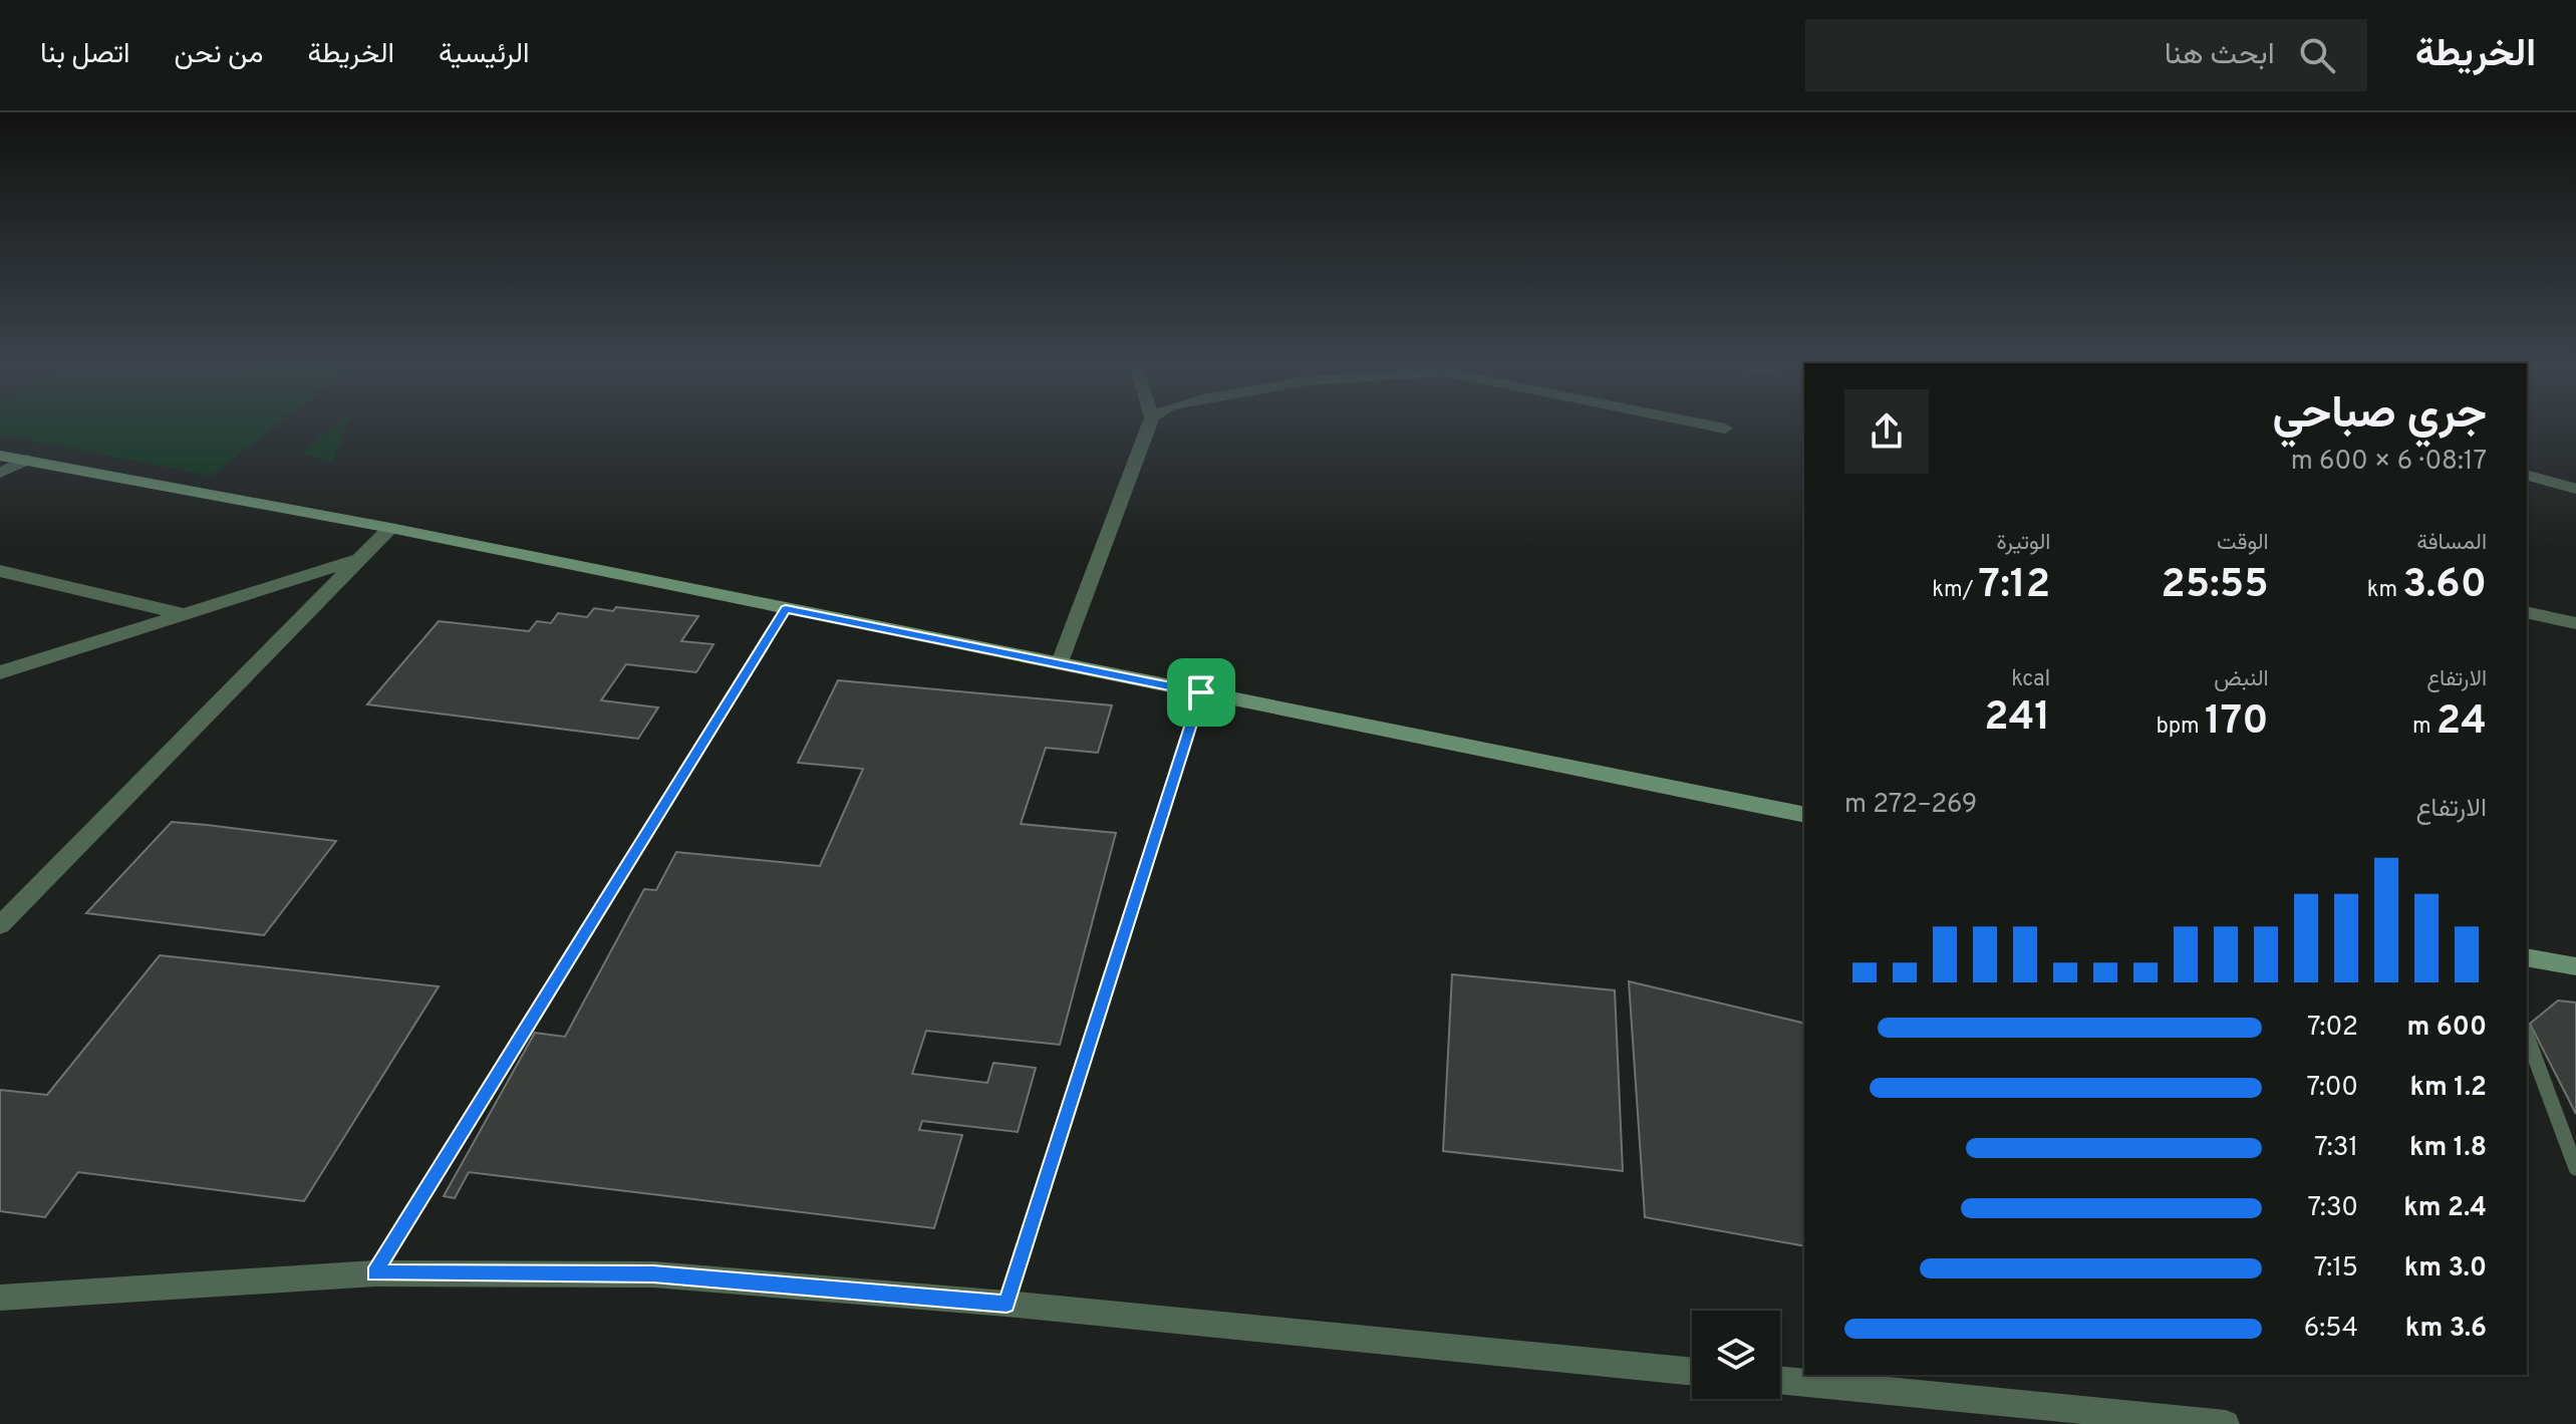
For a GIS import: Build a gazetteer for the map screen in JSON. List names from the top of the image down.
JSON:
{
  "page": {
    "header": "الخريطة",
    "search": "ابحث هنا",
    "nav": [
      "الرئيسية",
      "الخريطة",
      "من نحن",
      "اتصل بنا"
    ],
    "heading": ["جري صباحي", "08:17 · 6 × 600 m"],
    "stats": [
      ["المسافة", "3.60 km"],
      ["الوقت", "25:55"],
      ["الوتيرة", "7:12 /km"],
      ["الارتفاع", "24 m"],
      ["النبض", "170 bpm"],
      ["kcal", "241"]
    ],
    "chart": ["الارتفاع", "269–272 m"],
    "list": [
      {
        "name": "600 m",
        "note": "7:02"
      },
      {
        "name": "1.2 km",
        "note": "7:00"
      },
      {
        "name": "1.8 km",
        "note": "7:31"
      },
      {
        "name": "2.4 km",
        "note": "7:30"
      },
      {
        "name": "3.0 km",
        "note": "7:15"
      },
      {
        "name": "3.6 km",
        "note": "6:54"
      }
    ]
  }
}
